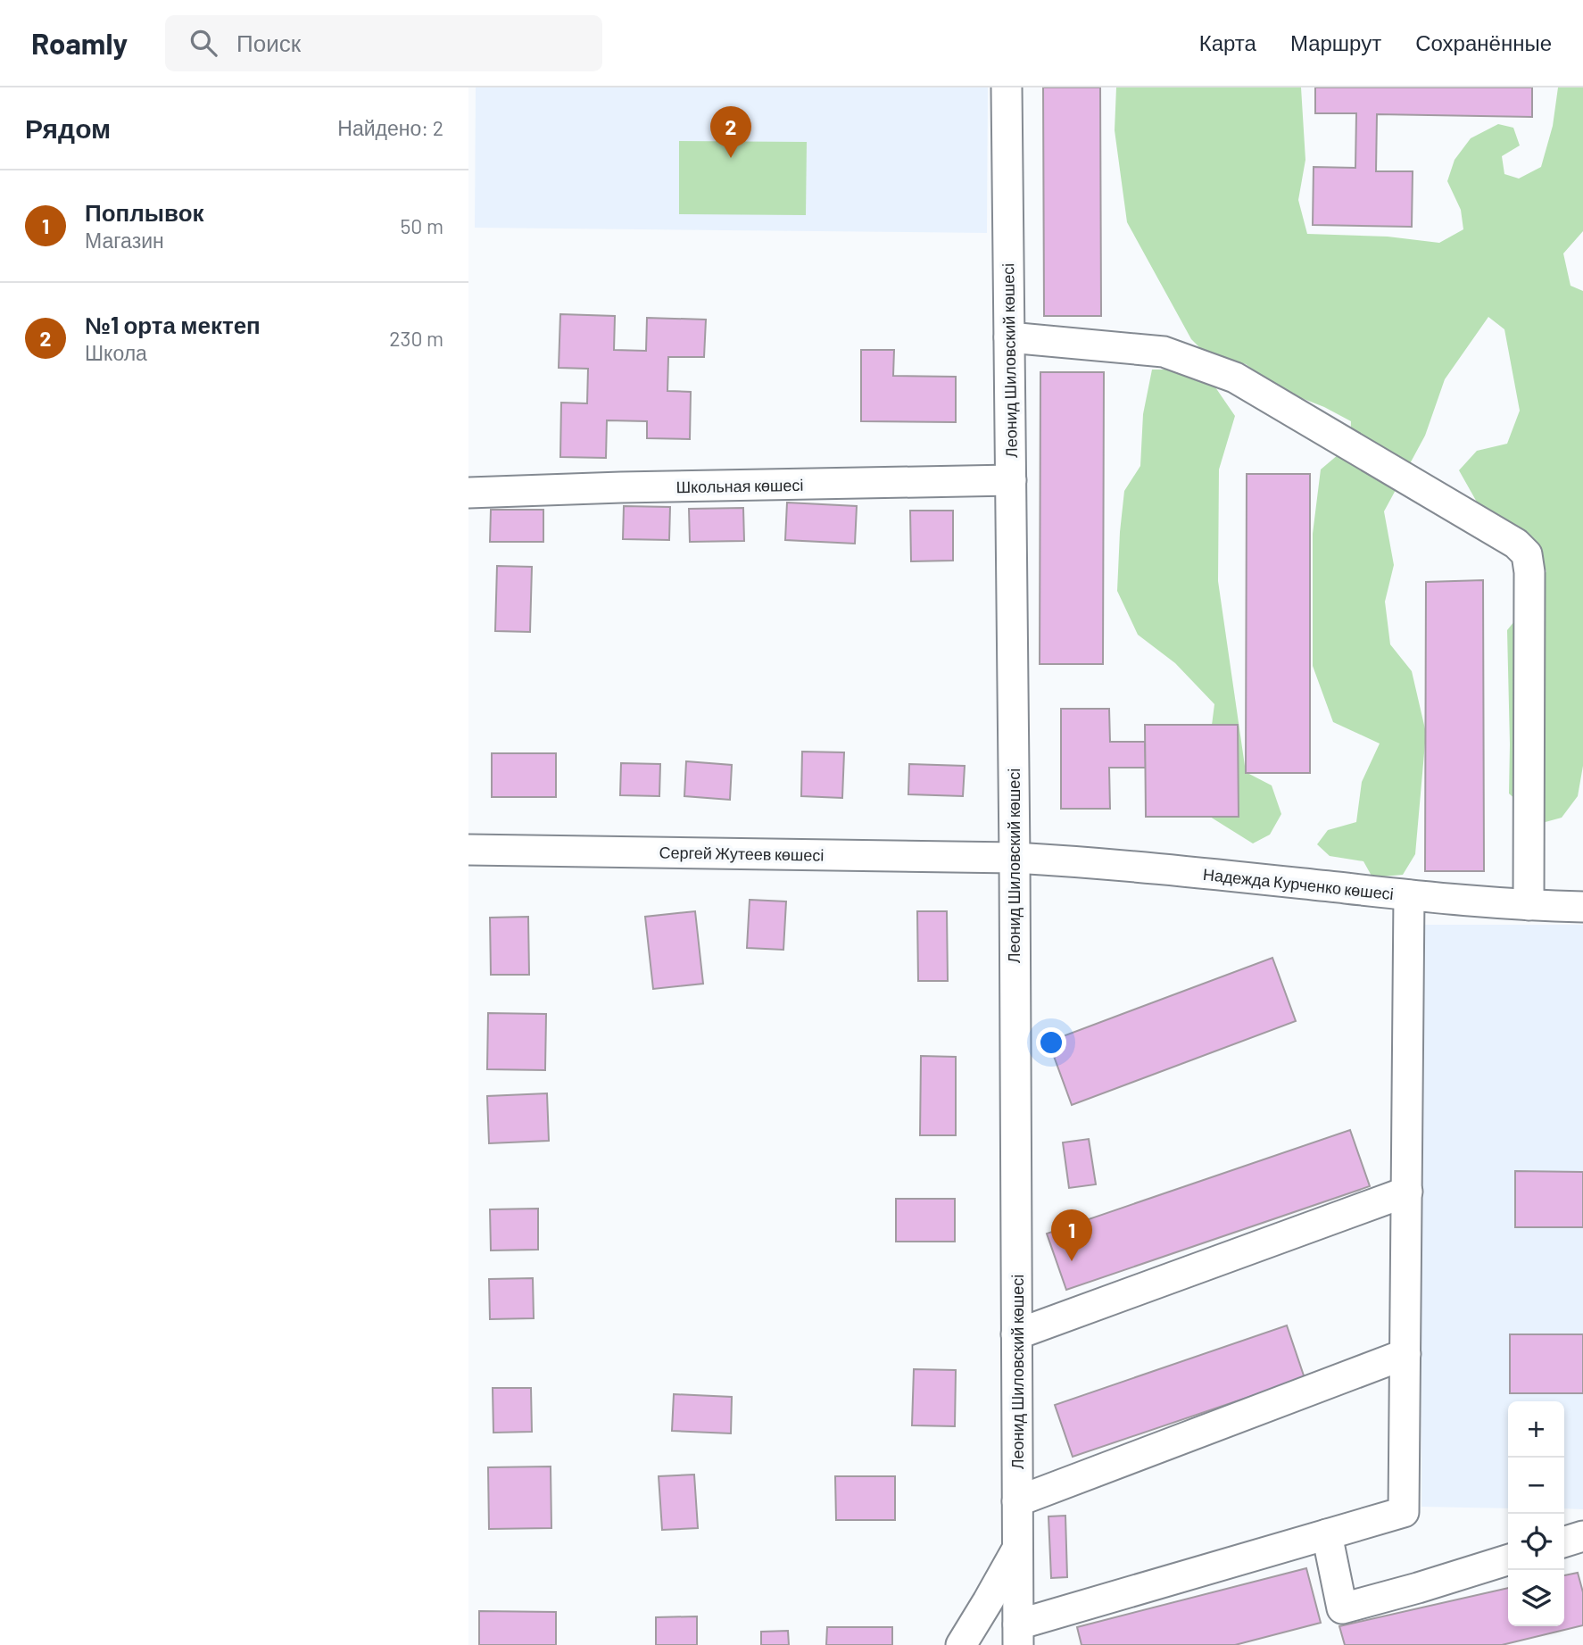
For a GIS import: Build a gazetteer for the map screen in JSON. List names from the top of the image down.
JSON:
{
  "streets": {
    "street": [
      "Леонид Шиловский көшесі",
      "Школьная көшесі",
      "Сергей Жутеев көшесі",
      "Надежда Курченко көшесі"
    ]
  },
  "crossings": [
    ["Леонид Шиловский көшесі", "Школьная көшесі"],
    ["Леонид Шиловский көшесі", "Сергей Жутеев көшесі"],
    ["Леонид Шиловский көшесі", "Надежда Курченко көшесі"],
    ["Сергей Жутеев көшесі", "Надежда Курченко көшесі"]
  ],
  "page": {
    "header": "Roamly",
    "search": "Поиск",
    "nav": ["Карта", "Маршрут", "Сохранённые"],
    "heading": ["Рядом", "Найдено: 2"],
    "pins": ["2", "1"],
    "list": [
      {
        "mark": "1",
        "name": "Поплывок",
        "note": "Магазин",
        "value": "50 m"
      },
      {
        "mark": "2",
        "name": "№1 орта мектеп",
        "note": "Школа",
        "value": "230 m"
      }
    ],
    "map_buttons": ["+", "−"]
  }
}
